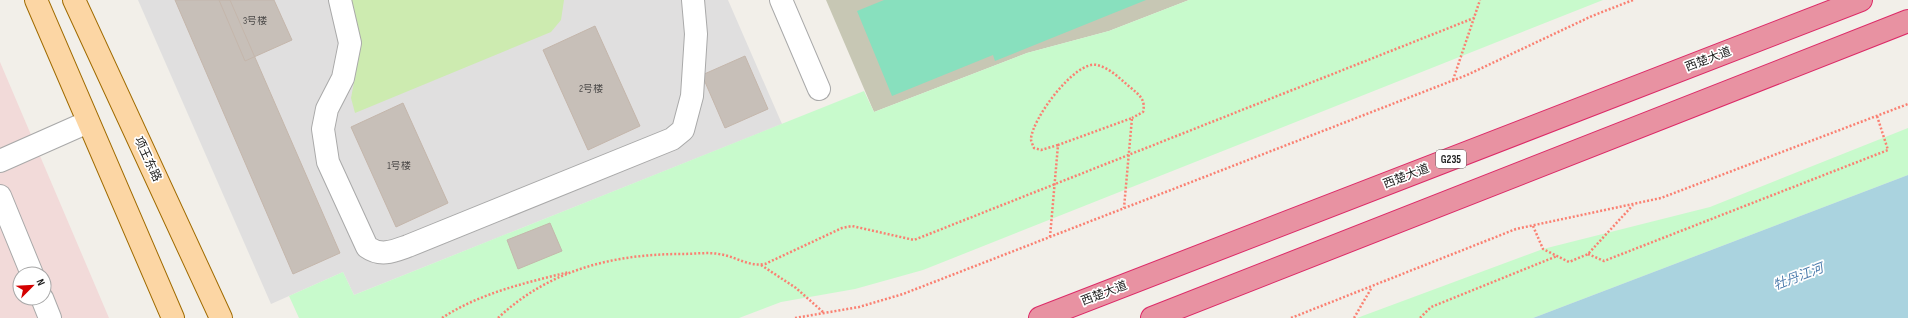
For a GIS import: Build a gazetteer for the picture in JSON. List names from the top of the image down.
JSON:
{
  "streets": {
    "highway": ["西楚大道", "G235"],
    "main road": ["项王东路"]
  },
  "water": ["牡丹江河"],
  "house_numbers": ["3号楼", "2号楼", "1号楼"],
  "north": "top right"
}
